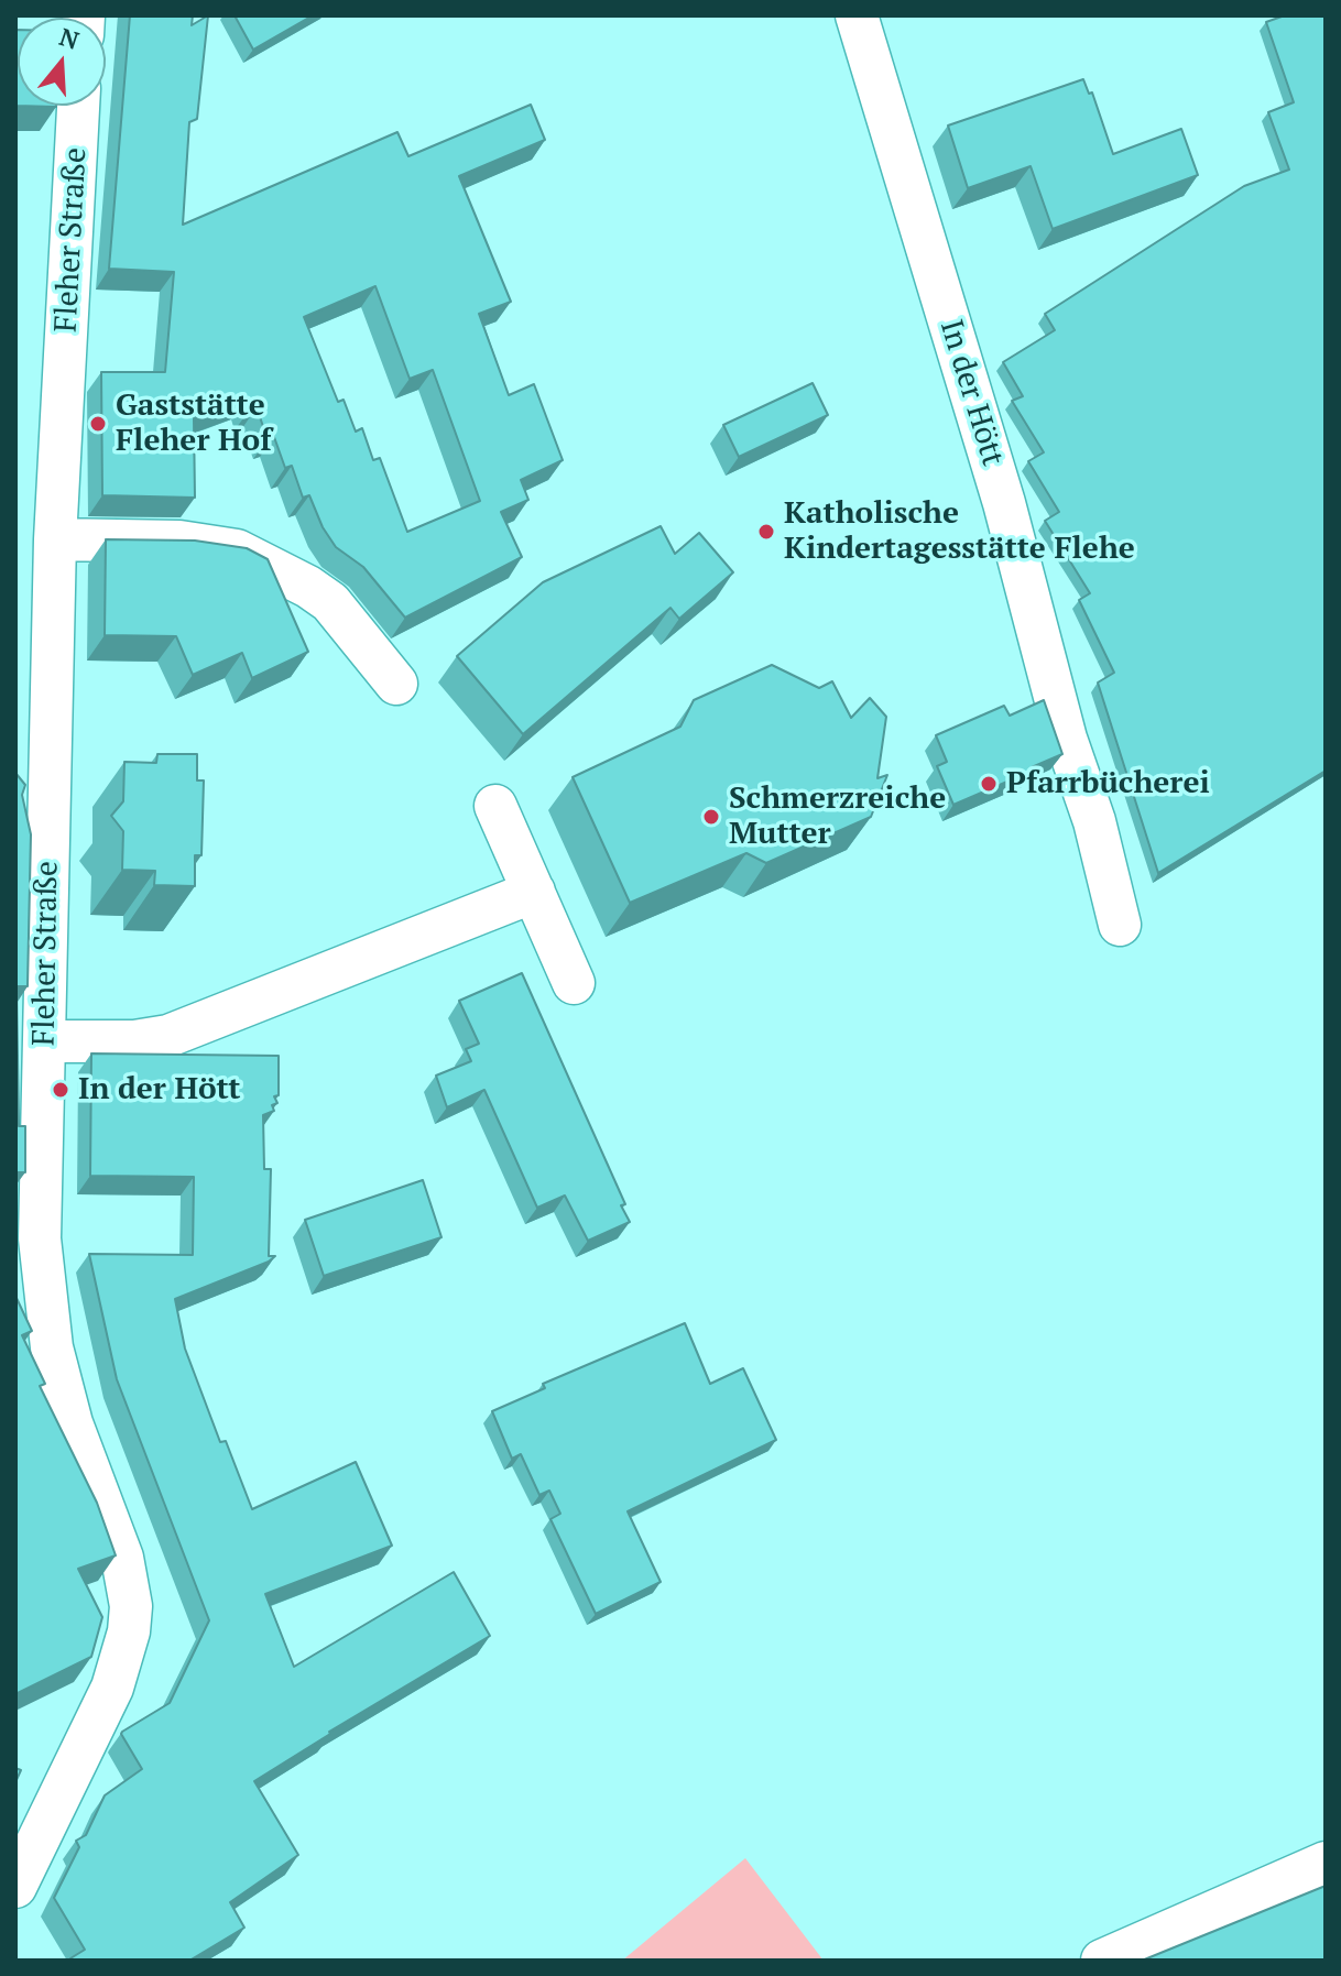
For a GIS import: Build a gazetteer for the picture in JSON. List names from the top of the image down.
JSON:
{
  "streets": {
    "street": ["Fleher Straße", "In der Hött"]
  },
  "places": [
    "Gaststätte Fleher Hof",
    "Katholische Kindertagesstätte Flehe",
    "Pfarrbücherei",
    "Schmerzreiche Mutter",
    "In der Hött"
  ],
  "north": "top"
}
